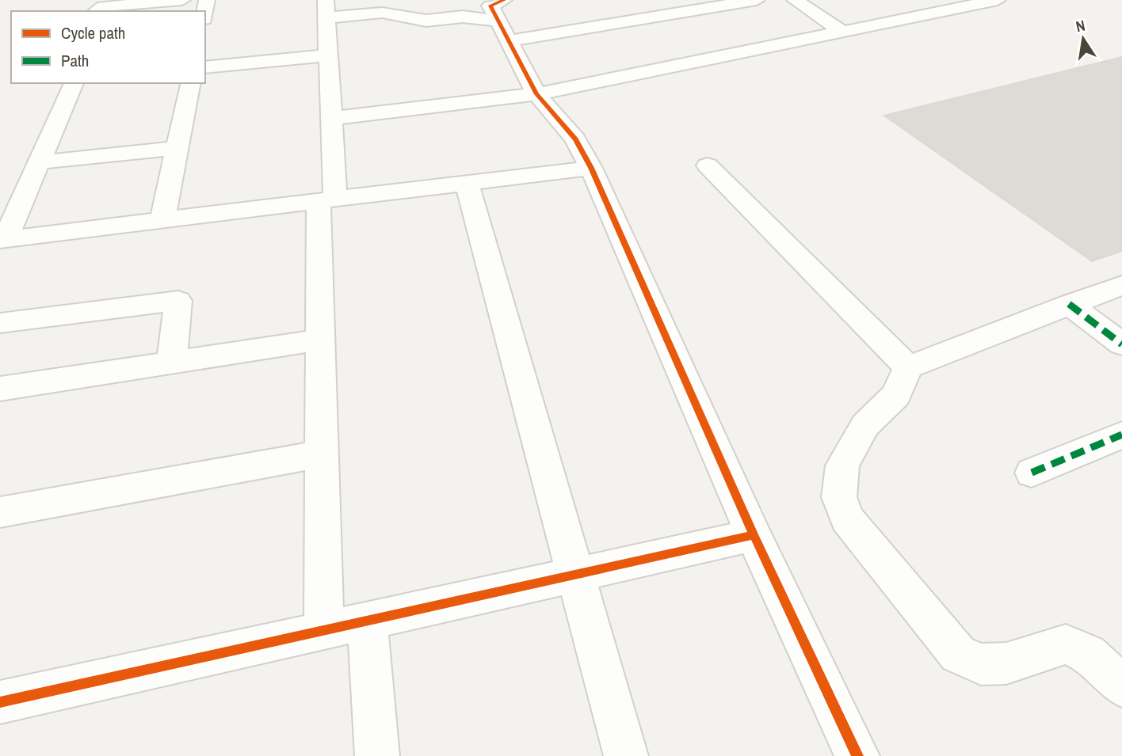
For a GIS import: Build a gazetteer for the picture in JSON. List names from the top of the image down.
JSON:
{
  "legend": ["Cycle path", "Path"],
  "north": "top"
}
